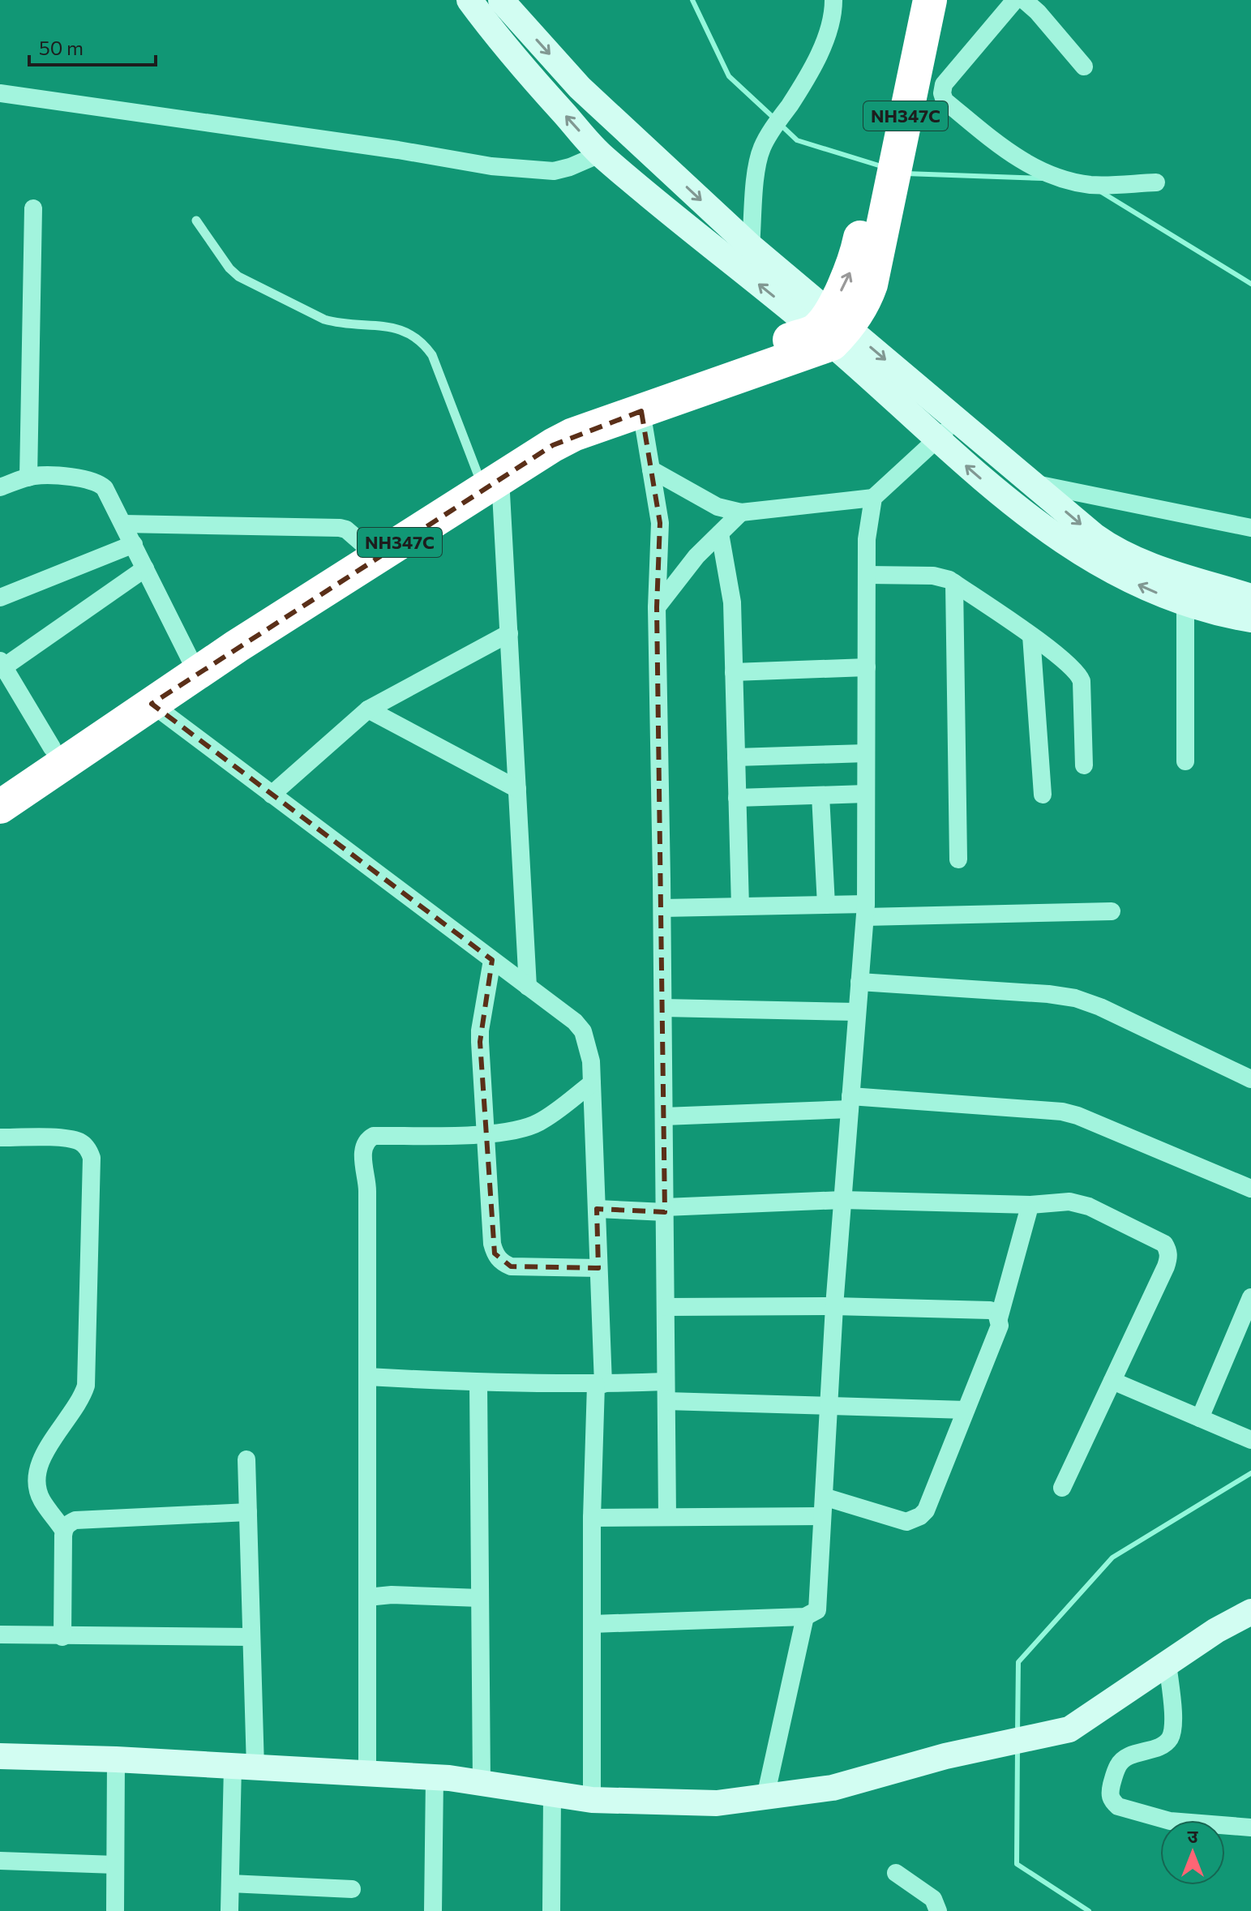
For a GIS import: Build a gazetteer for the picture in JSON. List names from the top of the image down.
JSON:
{
  "streets": {
    "highway": ["NH347C"]
  },
  "scale_bar": "50 m",
  "north": "top"
}
